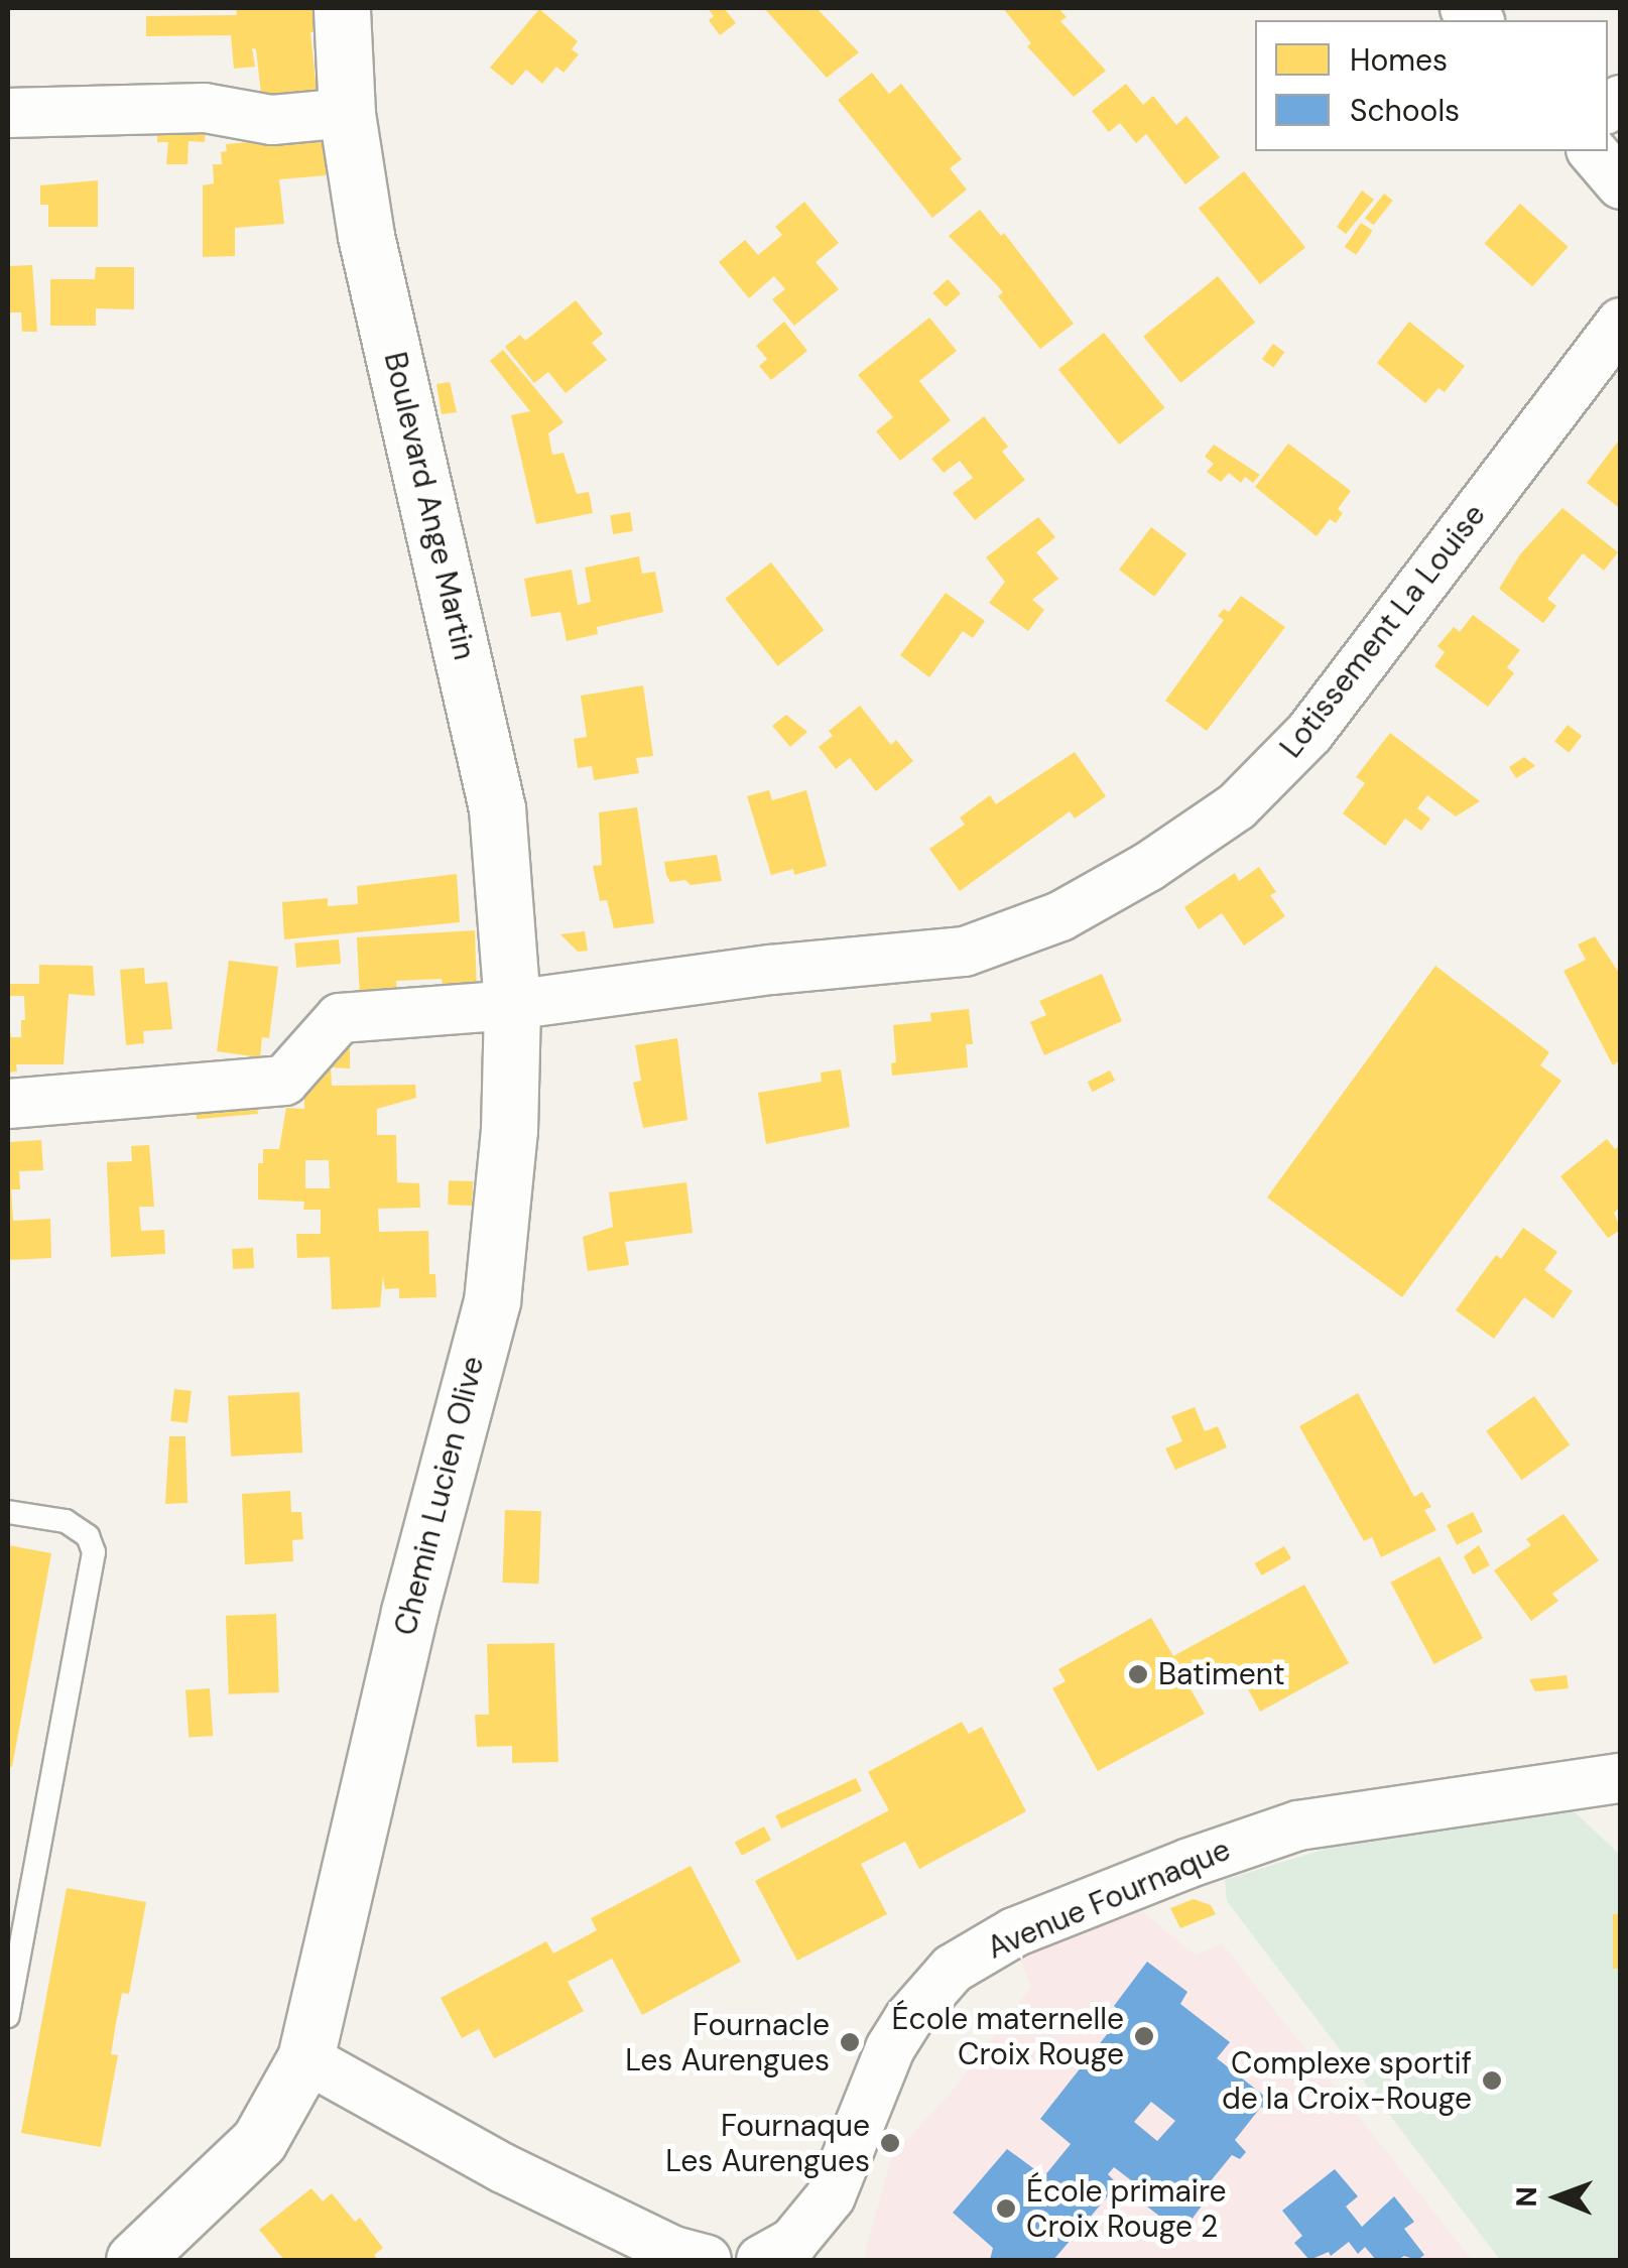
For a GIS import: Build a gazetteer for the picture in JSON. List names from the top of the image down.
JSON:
{
  "streets": {
    "street": [
      "Boulevard Ange Martin",
      "Lotissement La Louise",
      "Chemin Lucien Olive",
      "Avenue Fournaque"
    ]
  },
  "crossings": [
    ["Boulevard Ange Martin", "Lotissement La Louise"],
    ["Boulevard Ange Martin", "Chemin Lucien Olive"],
    ["Lotissement La Louise", "Chemin Lucien Olive"]
  ],
  "places": [
    "Batiment",
    "École maternelle Croix Rouge",
    "Fournacle Les Aurengues",
    "Complexe sportif de la Croix-Rouge",
    "Fournaque Les Aurengues",
    "École primaire Croix Rouge 2"
  ],
  "legend": ["Homes", "Schools"],
  "north": "left"
}
